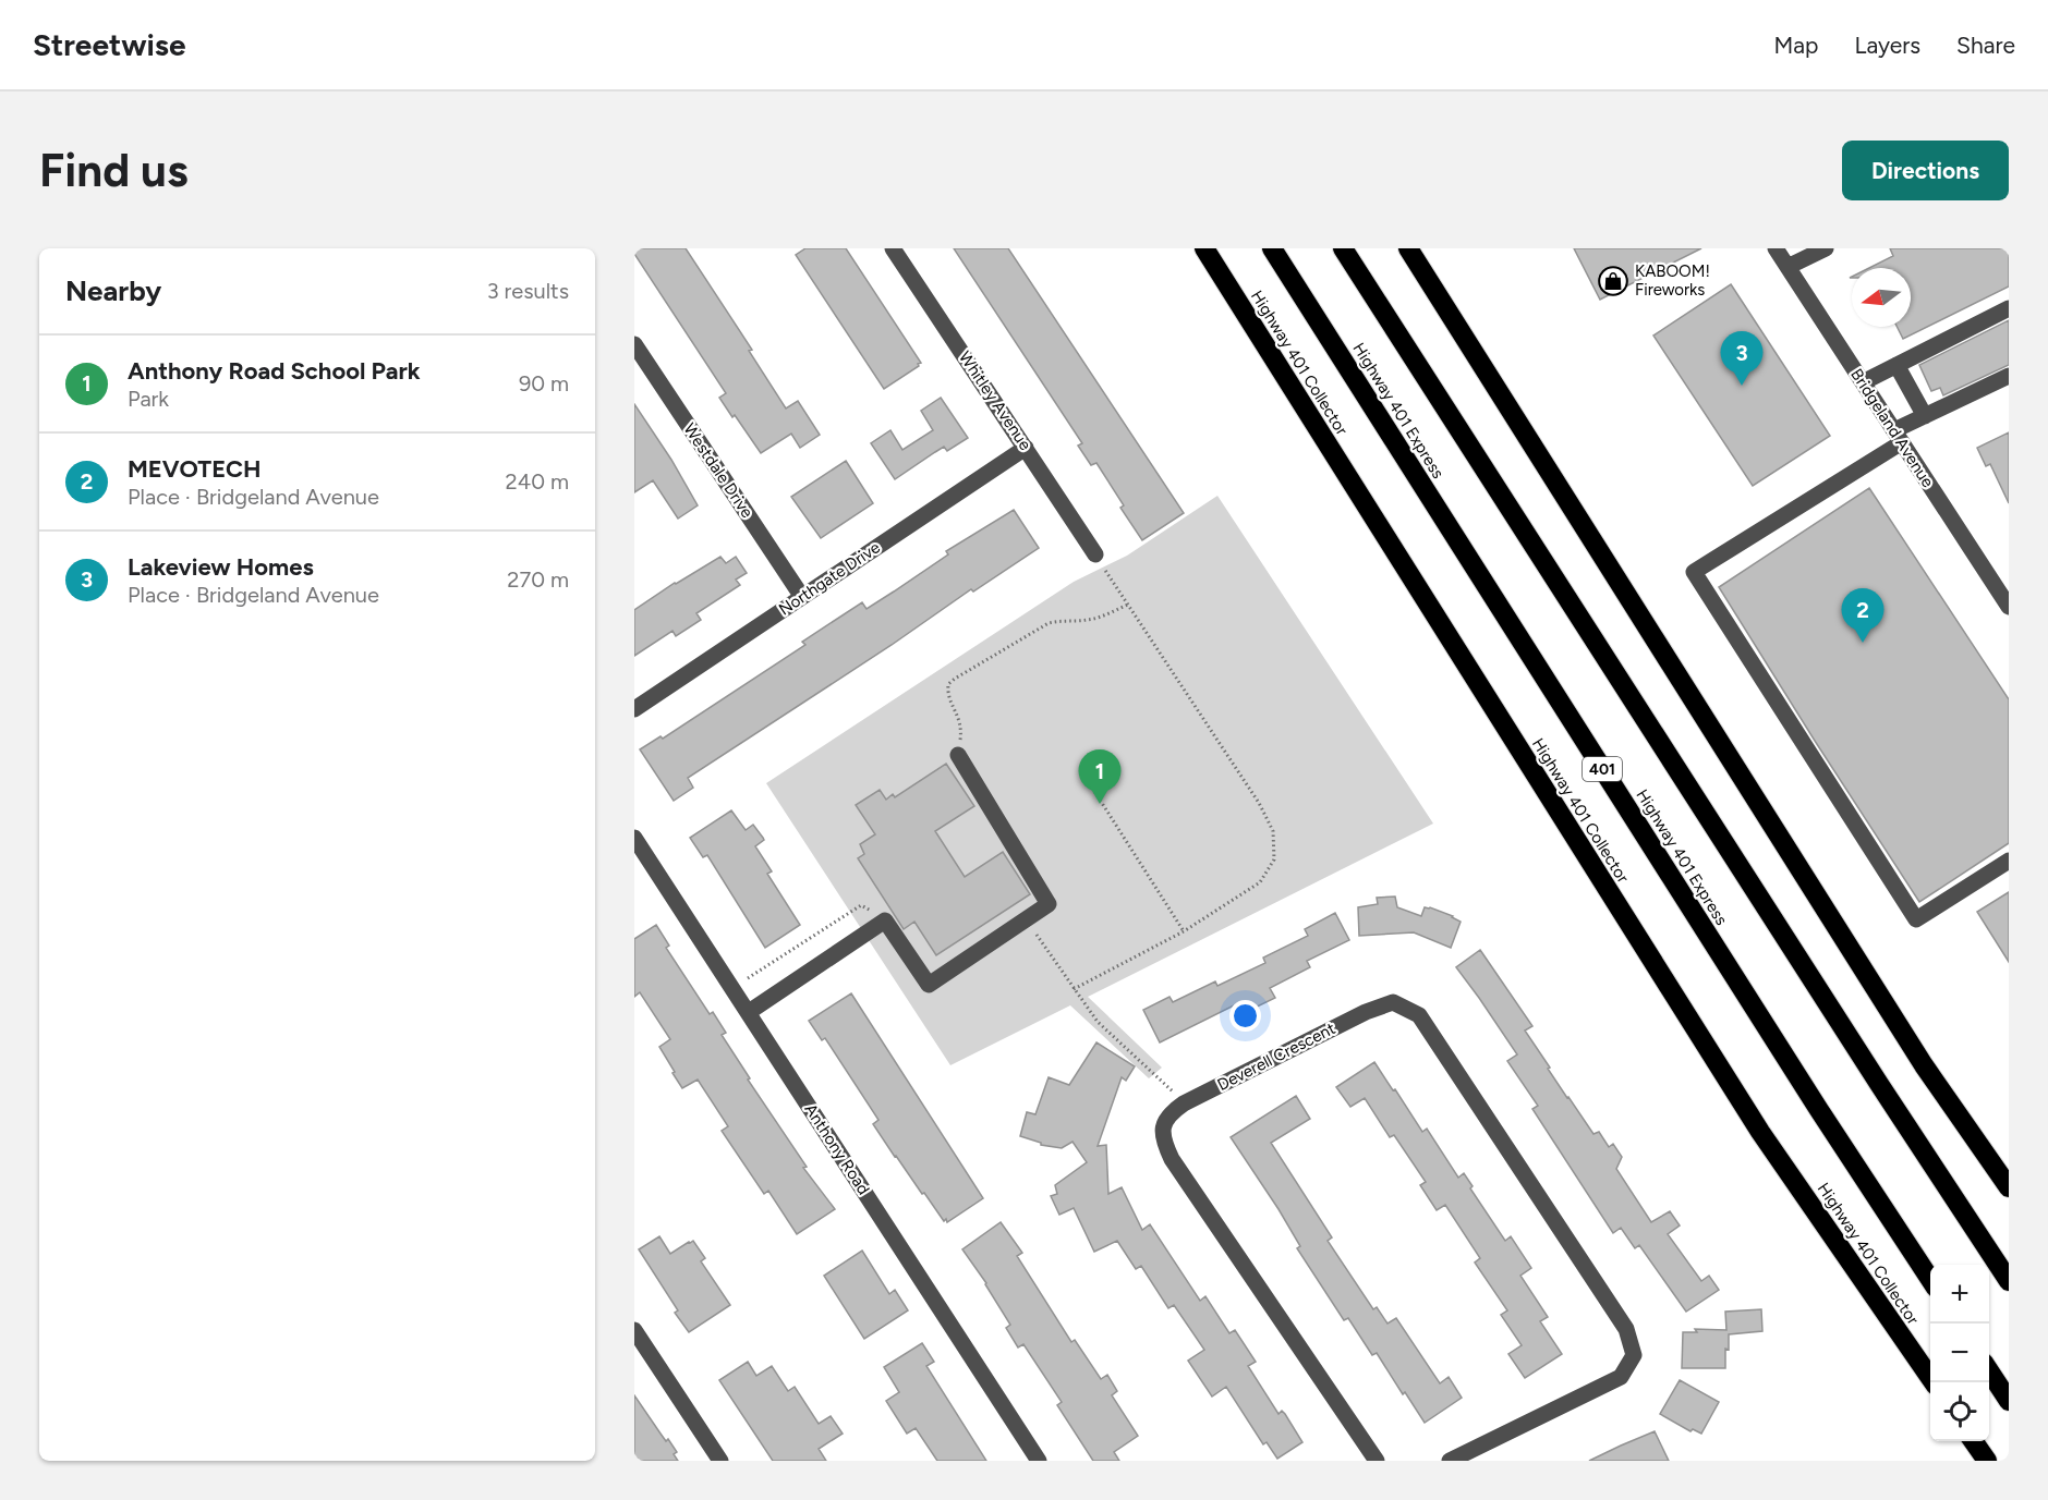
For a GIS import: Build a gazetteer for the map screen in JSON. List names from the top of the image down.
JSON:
{
  "streets": {
    "highway": ["Highway 401 Collector", "Highway 401 Express", "401"],
    "street": [
      "Whitley Avenue",
      "Bridgeland Avenue",
      "Westdale Drive",
      "Northgate Drive",
      "Deverell Crescent",
      "Anthony Road"
    ]
  },
  "crossings": [
    ["Whitley Avenue", "Northgate Drive"],
    ["Westdale Drive", "Northgate Drive"]
  ],
  "places": {
    "shop": ["KABOOM! Fireworks"]
  },
  "north": "left",
  "page": {
    "header": "Streetwise",
    "nav": ["Map", "Layers", "Share"],
    "buttons": "Directions",
    "title": "Find us",
    "heading": ["Nearby", "3 results"],
    "pins": ["3", "2", "1"],
    "list": [
      {
        "mark": "1",
        "name": "Anthony Road School Park",
        "note": "Park",
        "value": "90 m"
      },
      {
        "mark": "2",
        "name": "MEVOTECH",
        "note": "Place · Bridgeland Avenue",
        "value": "240 m"
      },
      {
        "mark": "3",
        "name": "Lakeview Homes",
        "note": "Place · Bridgeland Avenue",
        "value": "270 m"
      }
    ],
    "map_buttons": ["+", "−"]
  }
}
